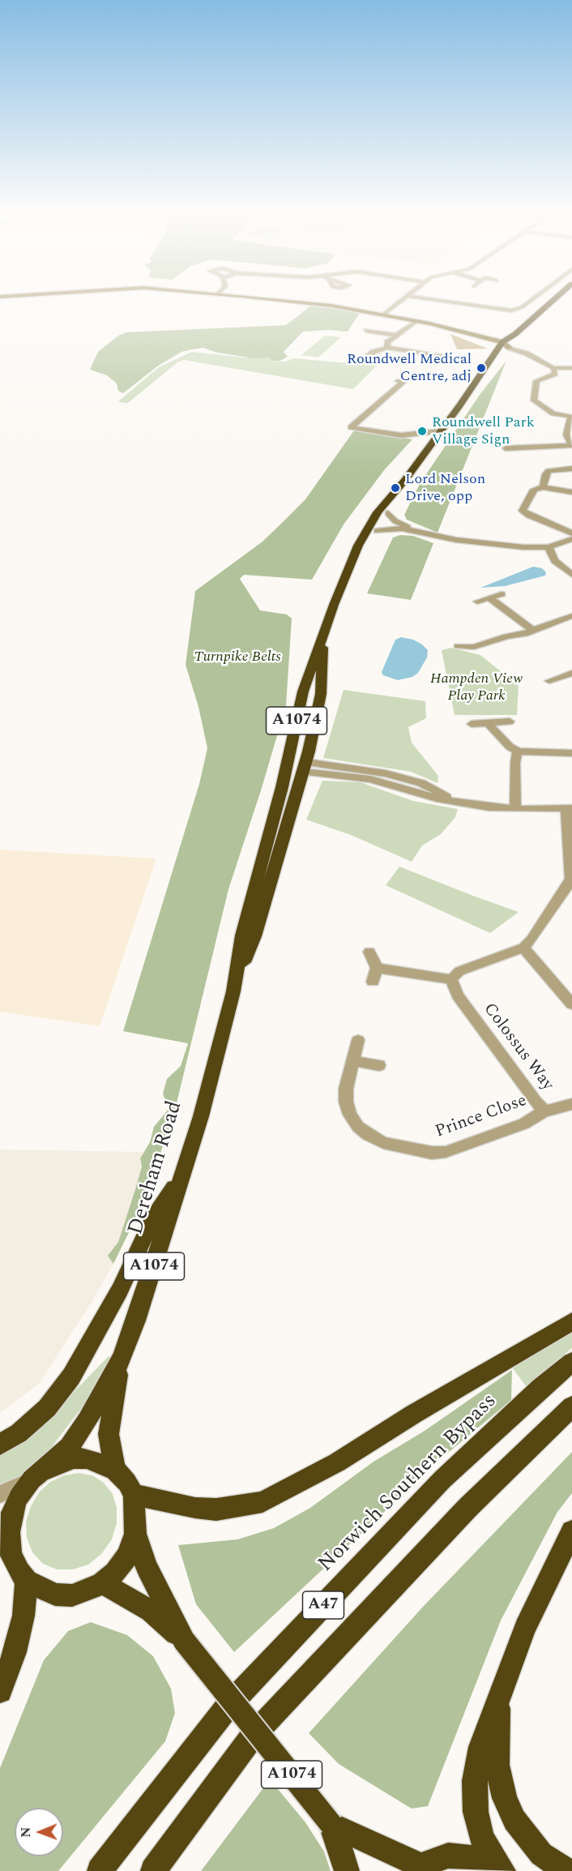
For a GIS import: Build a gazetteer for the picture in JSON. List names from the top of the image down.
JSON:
{
  "streets": {
    "highway": [
      "A1074",
      "Dereham Road",
      "Norwich Southern Bypass",
      "A47"
    ],
    "street": ["Colossus Way", "Prince Close"]
  },
  "crossings": [
    ["A1074", "Dereham Road"],
    ["Colossus Way", "Prince Close"]
  ],
  "parks": ["Turnpike Belts", "Hampden View Play Park"],
  "places": ["Roundwell Medical Centre, adj", "Roundwell Park Village Sign", "Lord Nelson Drive, opp"],
  "north": "left"
}
